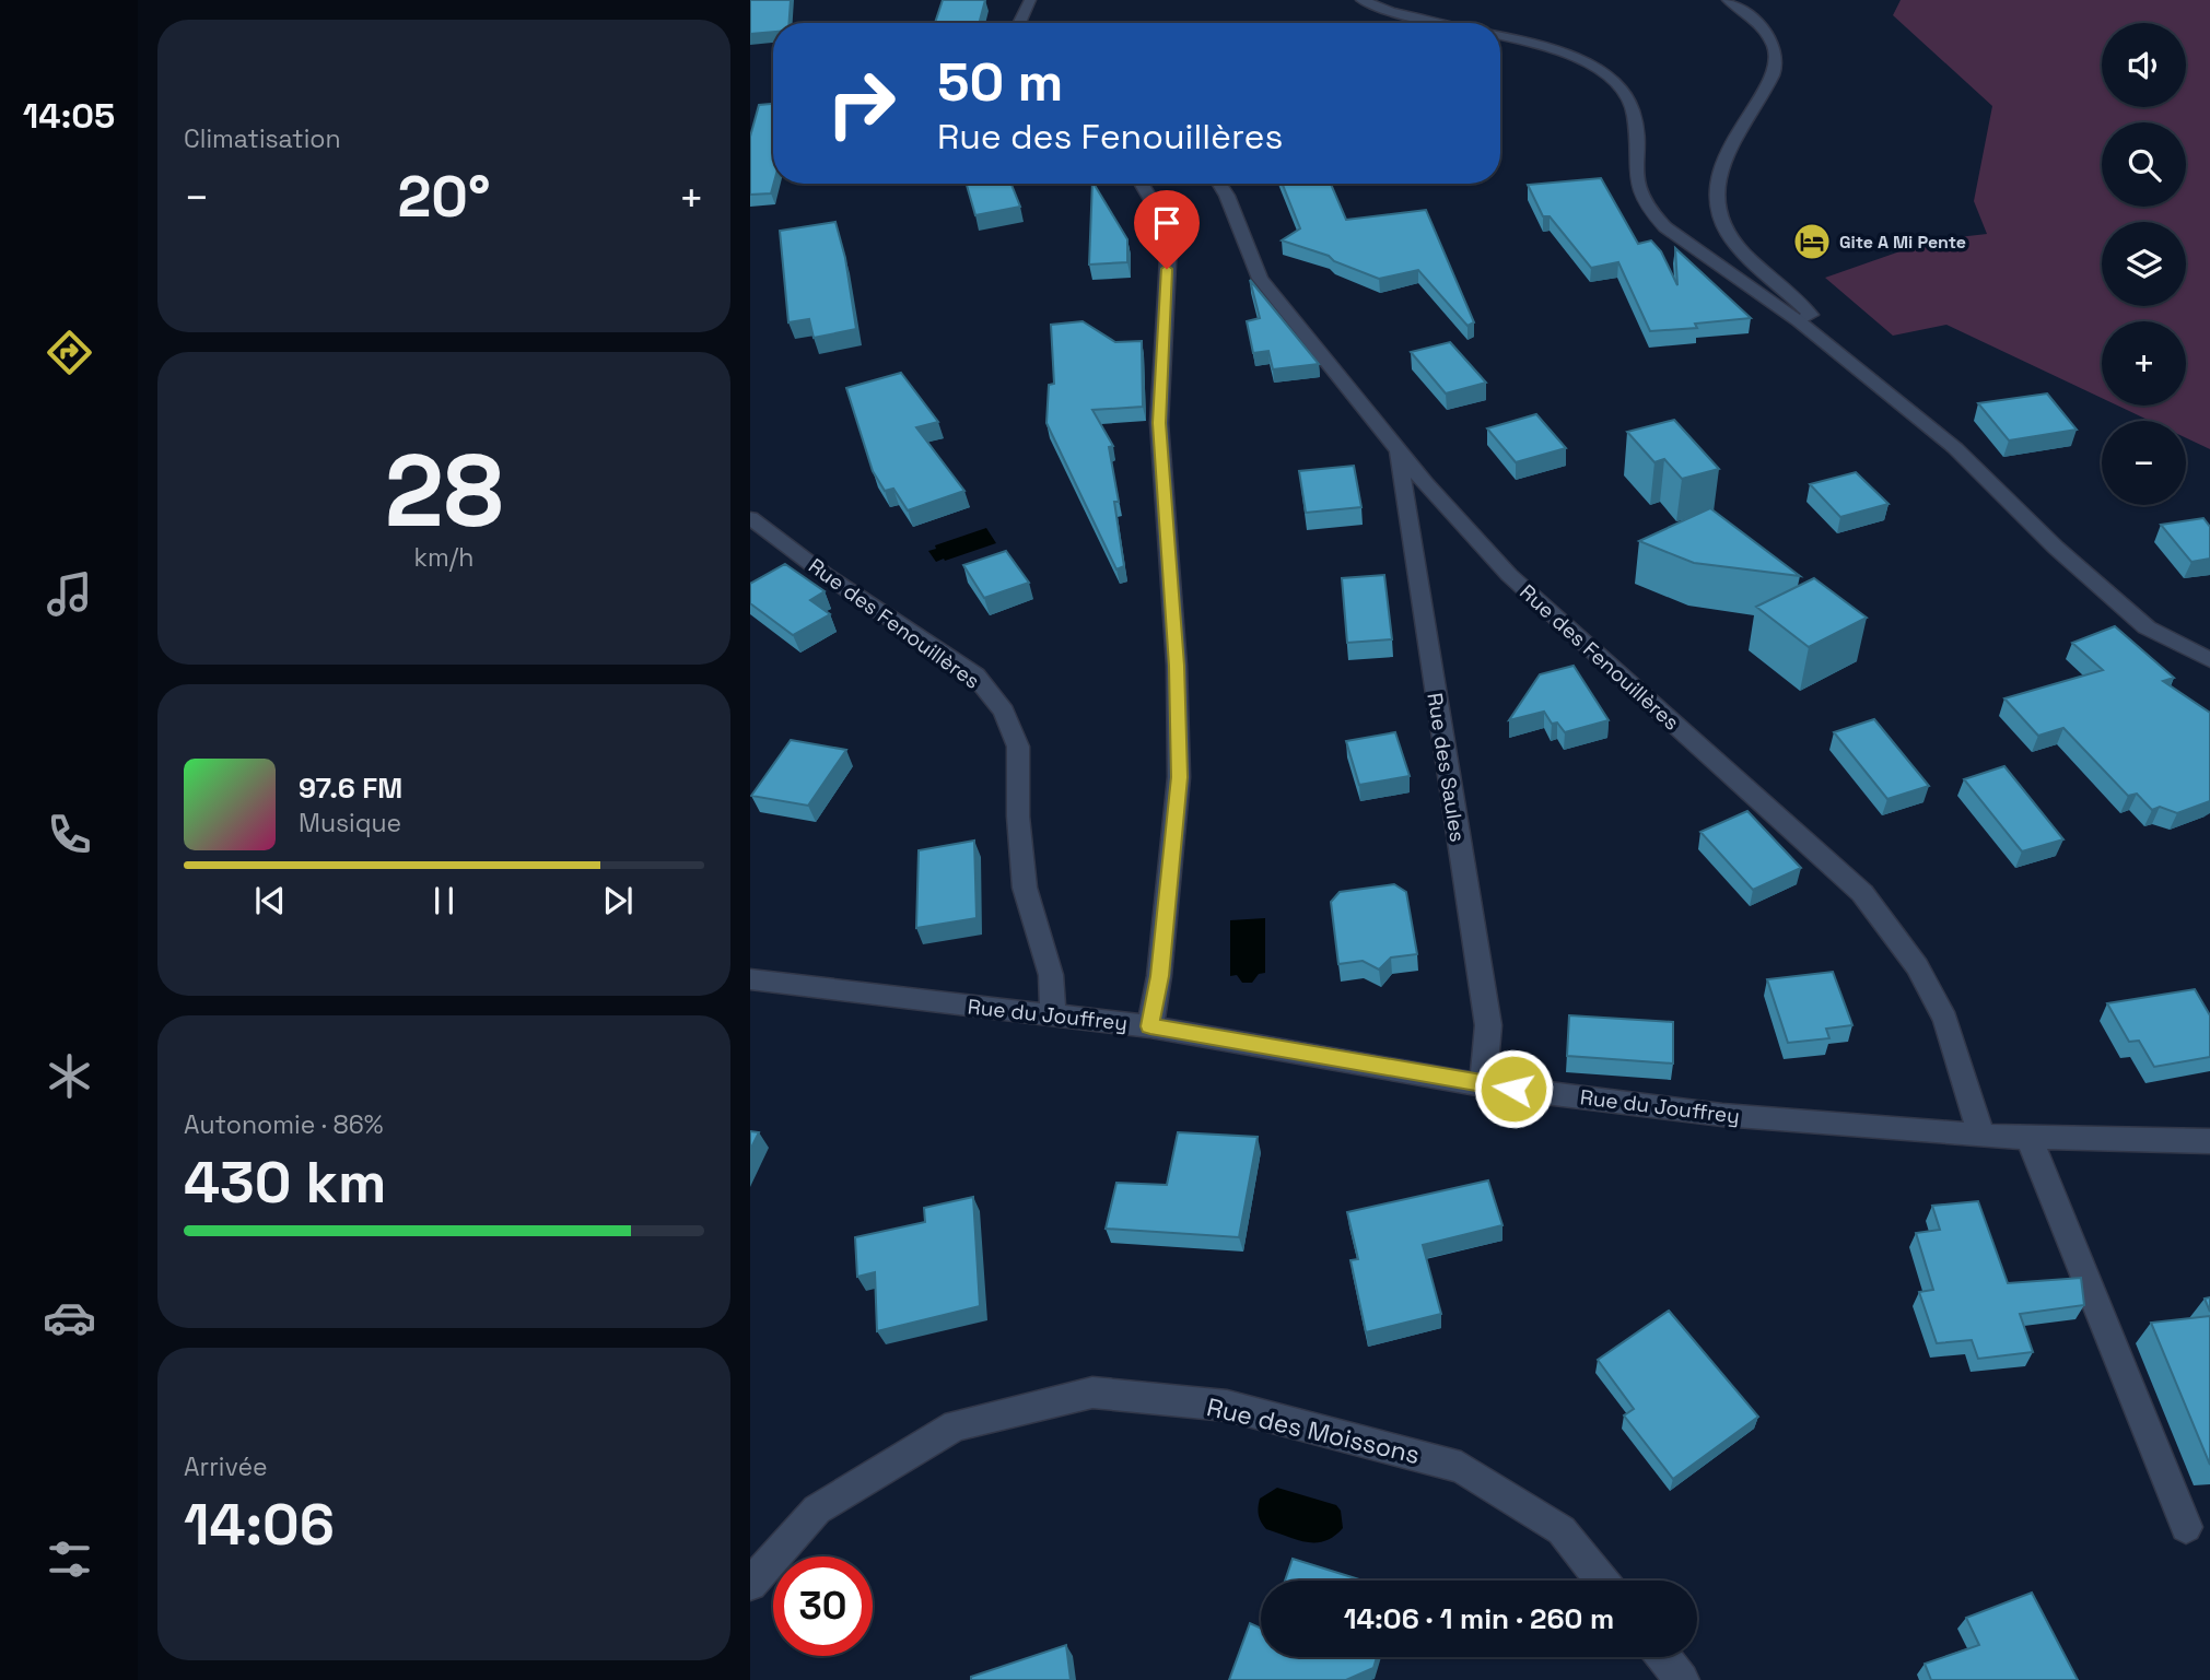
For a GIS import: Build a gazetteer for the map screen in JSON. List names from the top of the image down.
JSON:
{
  "streets": {
    "street": [
      "Rue des Fenouillères",
      "Rue des Saules",
      "Rue du Jouffrey",
      "Rue des Moissons"
    ]
  },
  "crossings": [
    ["Rue des Fenouillères", "Rue des Saules"],
    ["Rue des Fenouillères", "Rue du Jouffrey"],
    ["Rue des Saules", "Rue du Jouffrey"]
  ],
  "places": {
    "hotel": ["Gite A Mi Pente"]
  },
  "page": {
    "tabs": "14:05",
    "tile": [
      "Climatisation",
      ["28", "km/h"],
      ["Autonomie · 86%", "430 km"],
      ["Arrivée", "14:06"]
    ],
    "map_buttons": ["+", "−"],
    "turn": ["50 m", "Rue des Fenouillères"],
    "heat": ["−", "20°", "+"],
    "song": ["97.6 FM", "Musique"],
    "limit": "30",
    "trip": "14:06 · 1 min · 260 m"
  }
}
